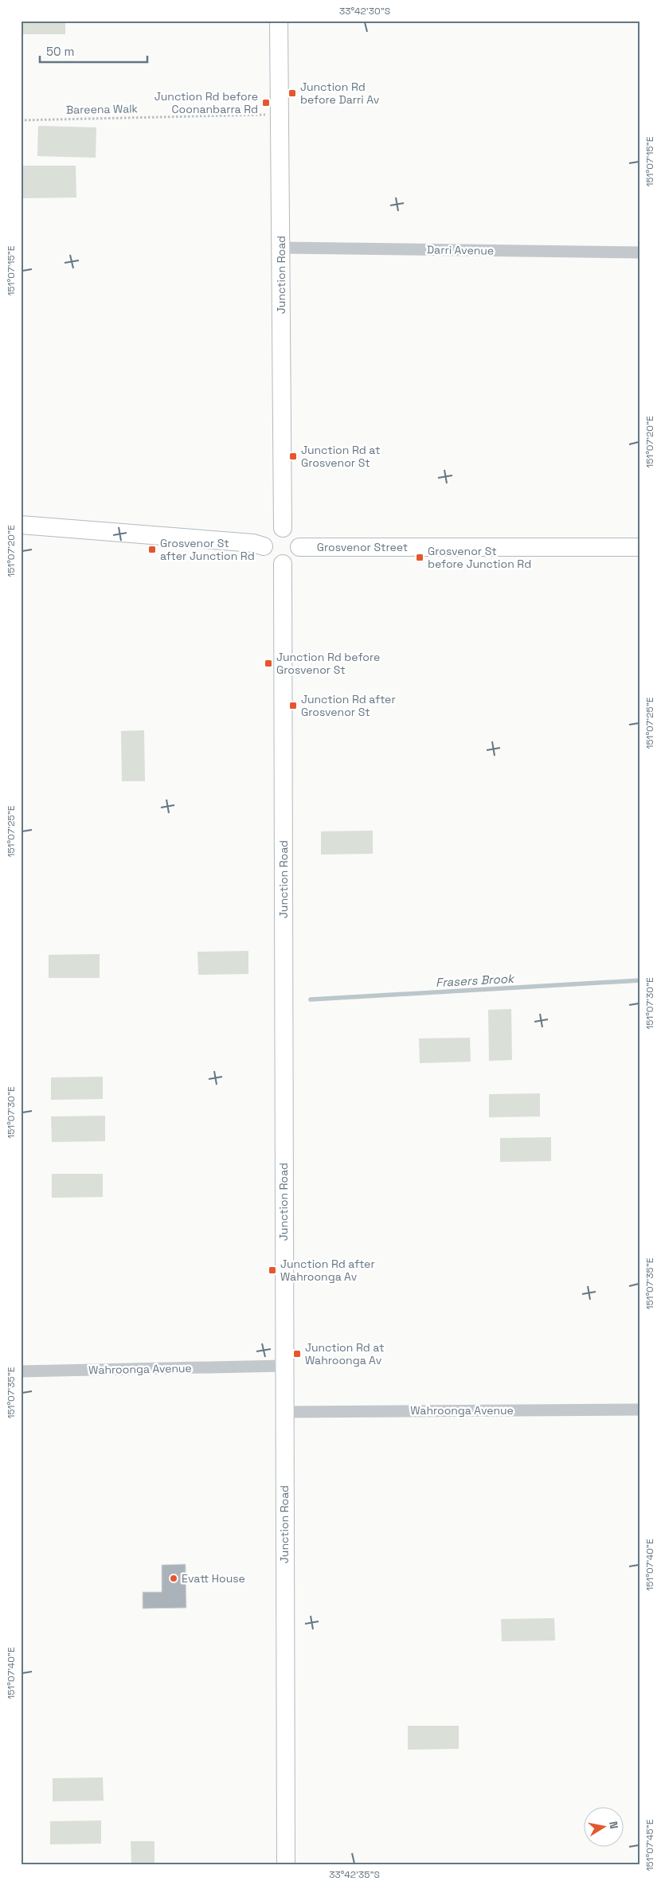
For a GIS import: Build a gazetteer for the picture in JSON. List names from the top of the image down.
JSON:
{
  "streets": {
    "main road": ["Junction Road", "Grosvenor Street"],
    "street": ["Darri Avenue", "Wahroonga Avenue"],
    "path": ["Bareena Walk"]
  },
  "crossings": [
    ["Bareena Walk", "Junction Road"],
    ["Darri Avenue", "Junction Road"],
    ["Junction Road", "Grosvenor Street"],
    ["Junction Road", "Wahroonga Avenue"]
  ],
  "water": ["Frasers Brook"],
  "places": {
    "transit": [
      "Junction Rd before Darri Av",
      "Junction Rd before Coonanbarra Rd",
      "Junction Rd at Grosvenor St",
      "Grosvenor St after Junction Rd",
      "Grosvenor St before Junction Rd",
      "Junction Rd before Grosvenor St",
      "Junction Rd after Grosvenor St",
      "Junction Rd after Wahroonga Av",
      "Junction Rd at Wahroonga Av"
    ],
    "other": ["Evatt House"]
  },
  "scale_bar": "50 m",
  "north": "right",
  "coordinates": [
    "33°42'30\"S",
    "151°07'15\"E",
    "151°07'20\"E",
    "151°07'25\"E",
    "151°07'30\"E",
    "151°07'35\"E",
    "151°07'40\"E",
    "151°07'45\"E",
    "33°42'35\"S"
  ]
}
